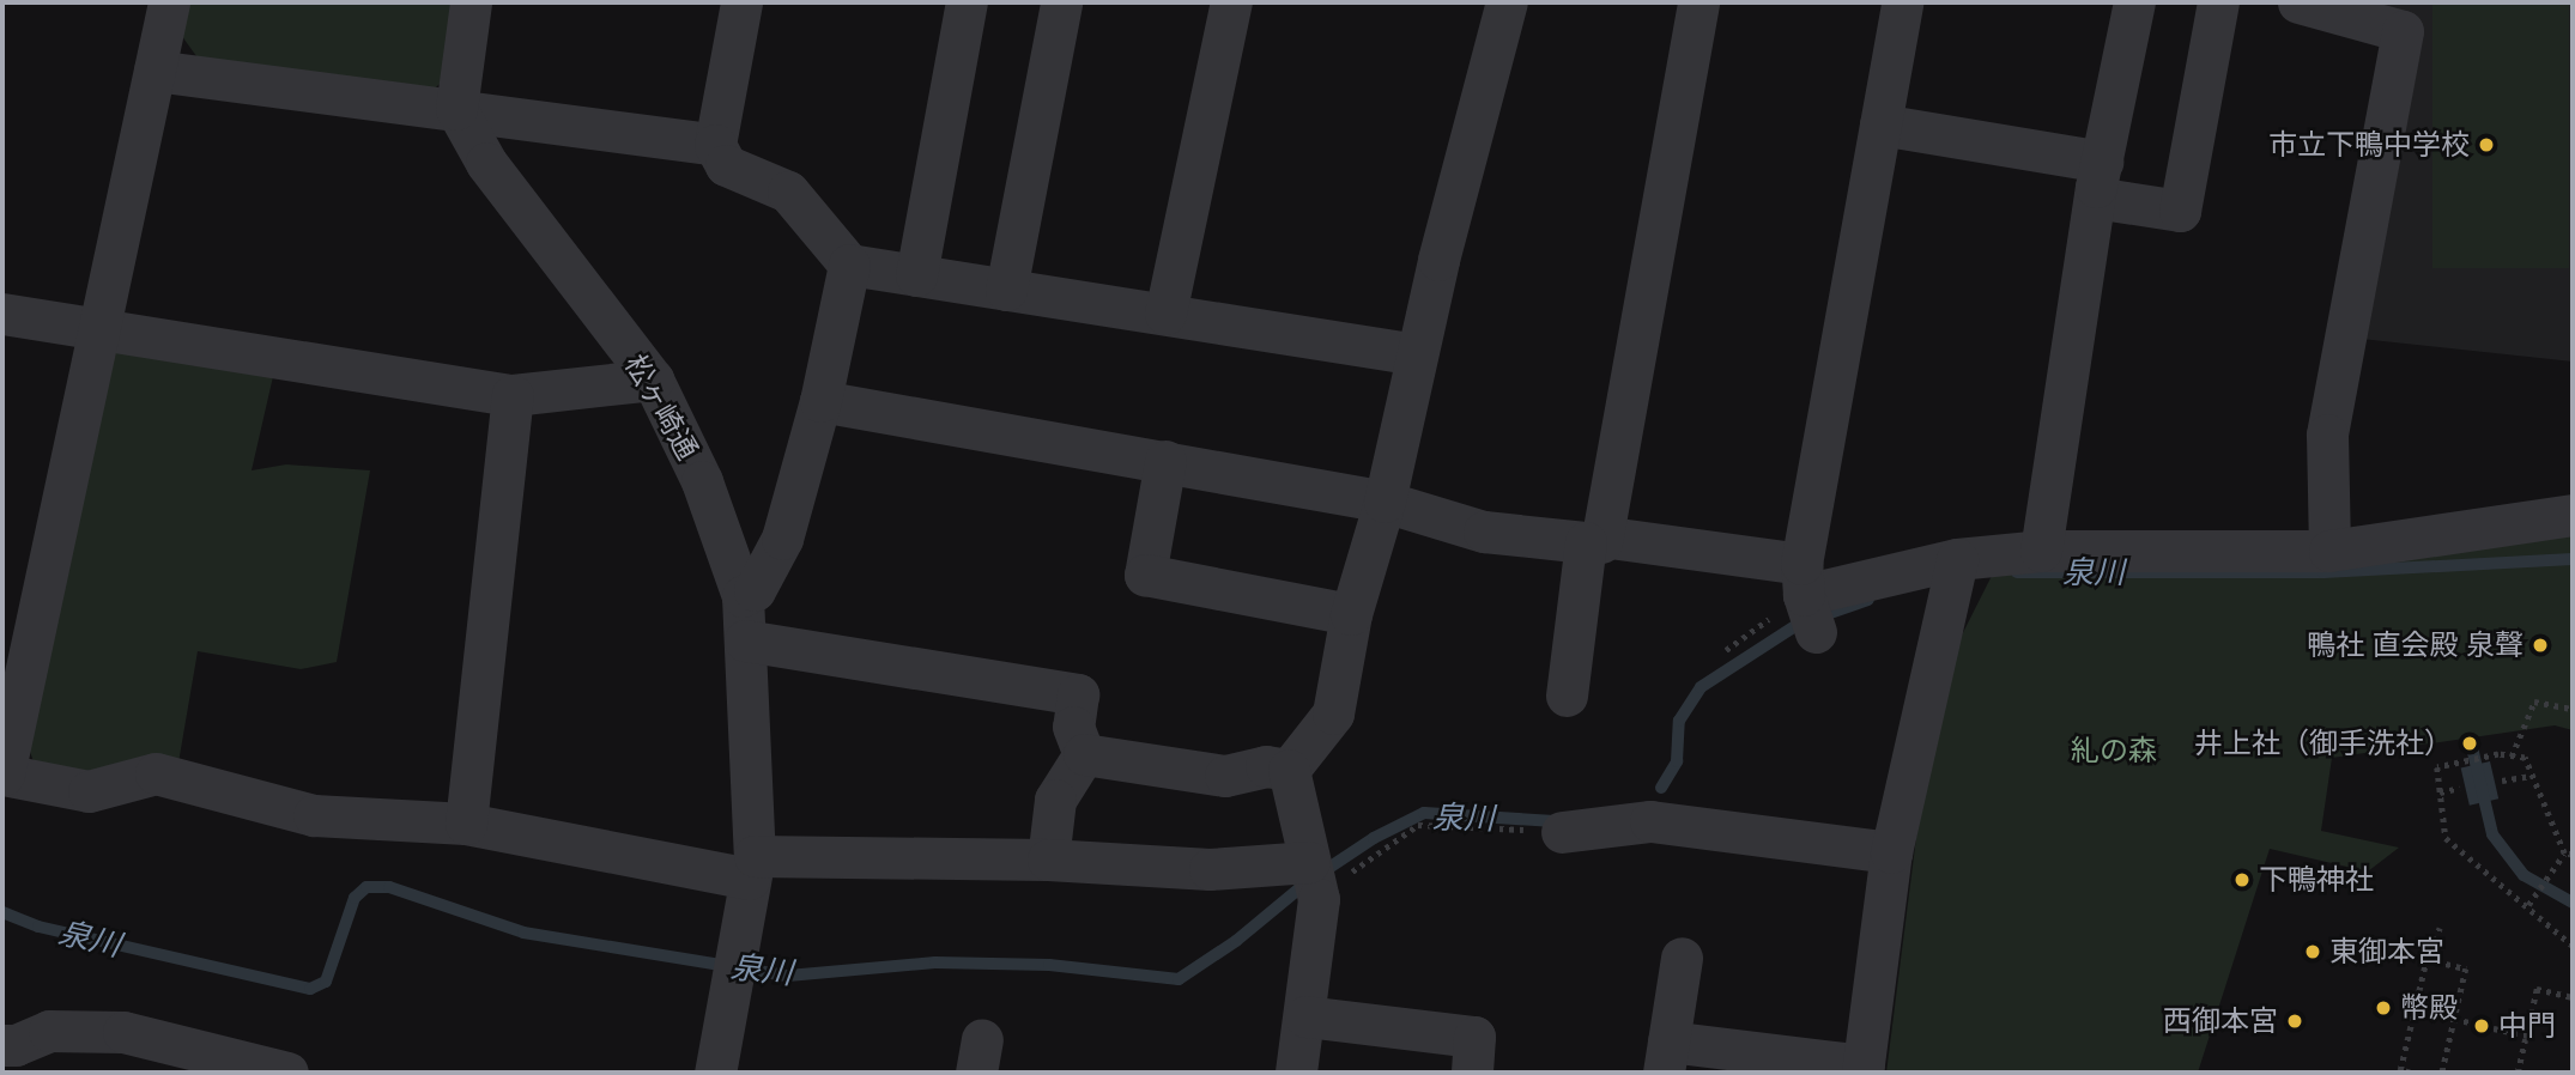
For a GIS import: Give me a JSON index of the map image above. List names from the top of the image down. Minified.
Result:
{"streets":{"street":["松ヶ崎通"]},"water":["泉川"],"parks":["糺の森"],"places":["市立下鴨中学校","鴨社 直会殿 泉聲","井上社（御手洗社）","下鴨神社","東御本宮","幣殿","西御本宮","中門"]}
